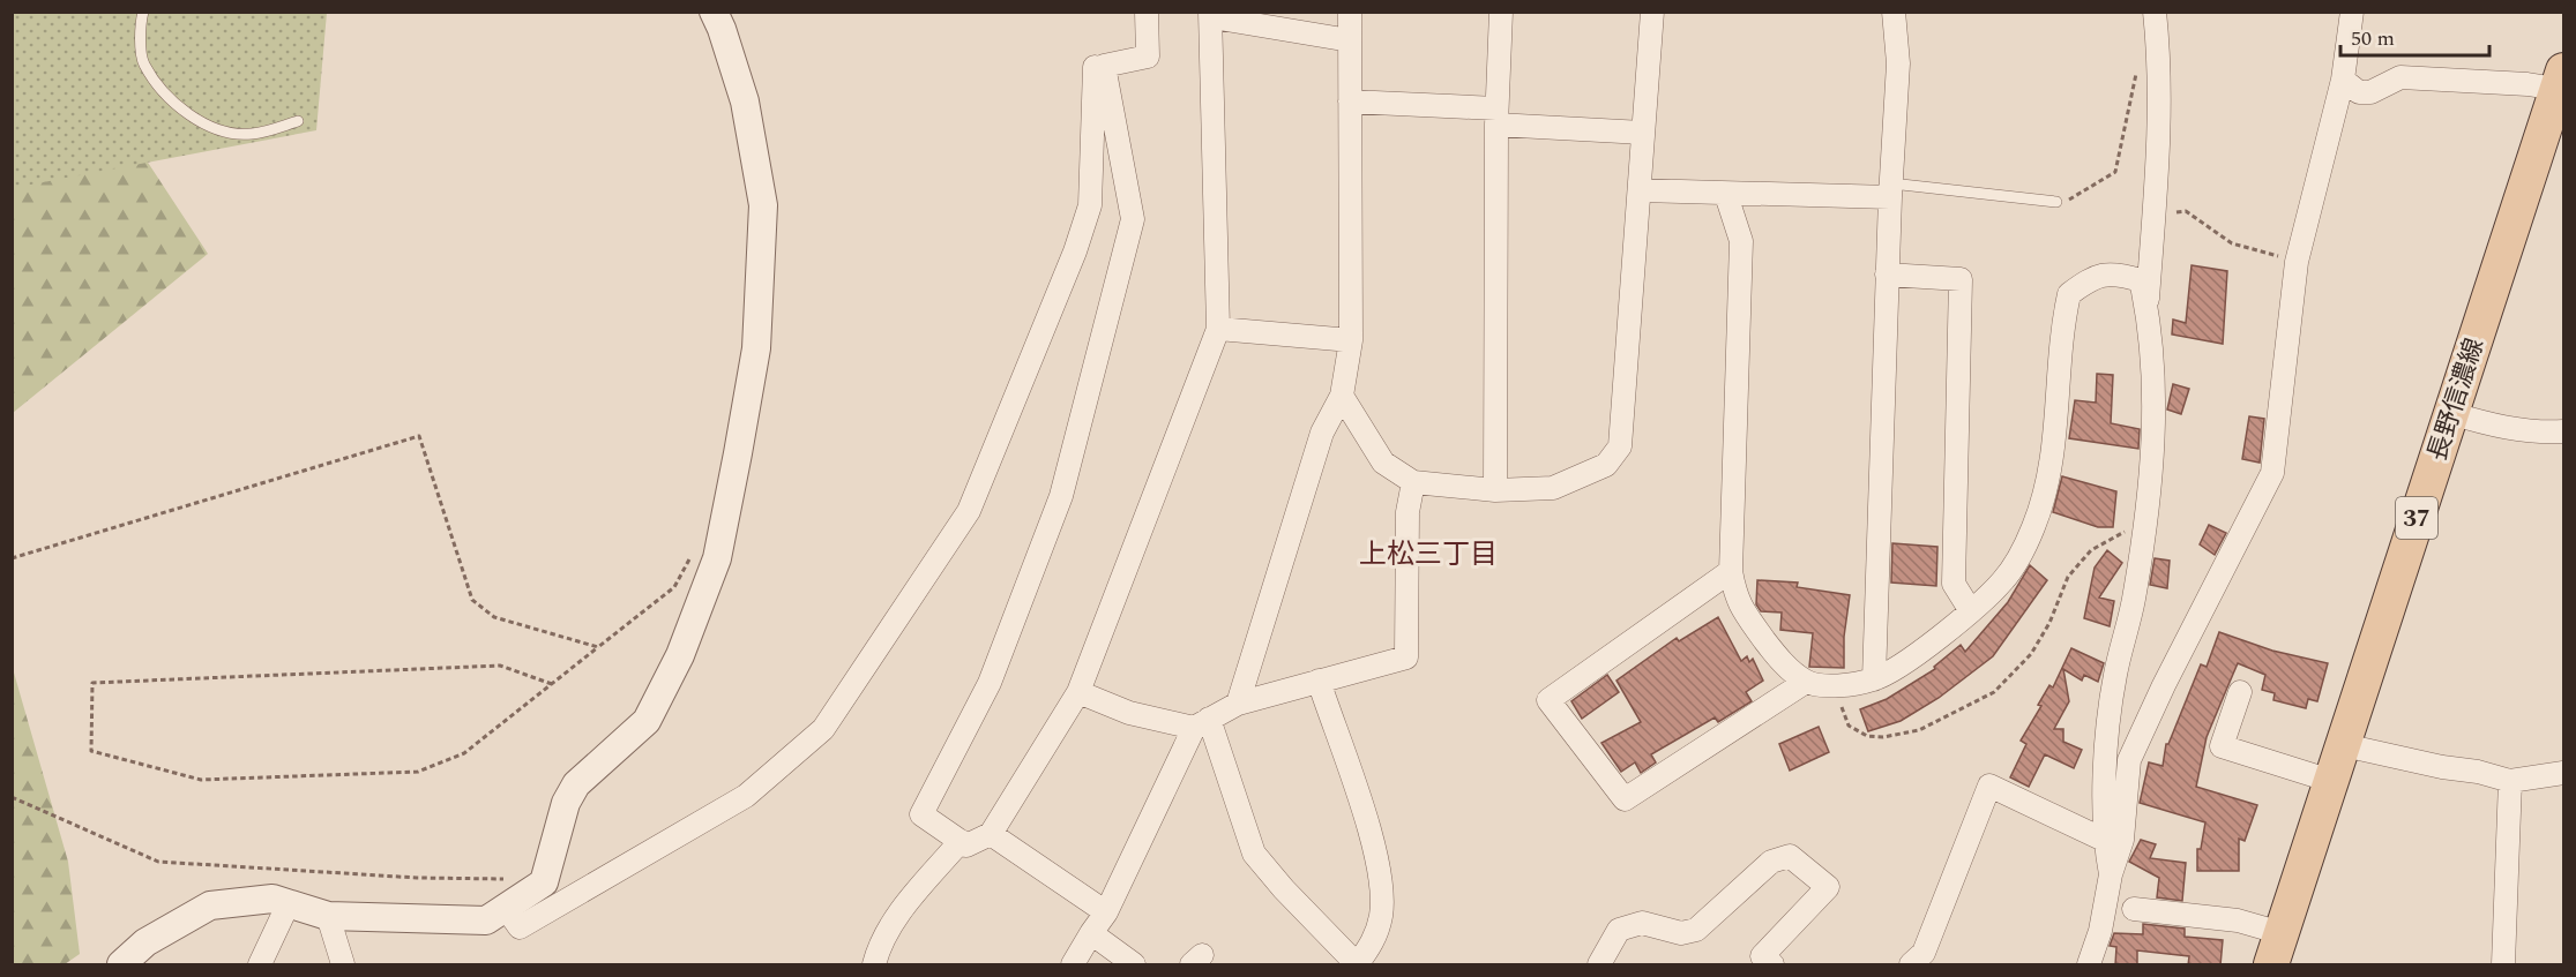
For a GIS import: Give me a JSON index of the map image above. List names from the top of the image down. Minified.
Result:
{"streets":{"main road":["長野信濃線","37"]},"districts":["上松三丁目"],"scale_bar":"50 m"}
